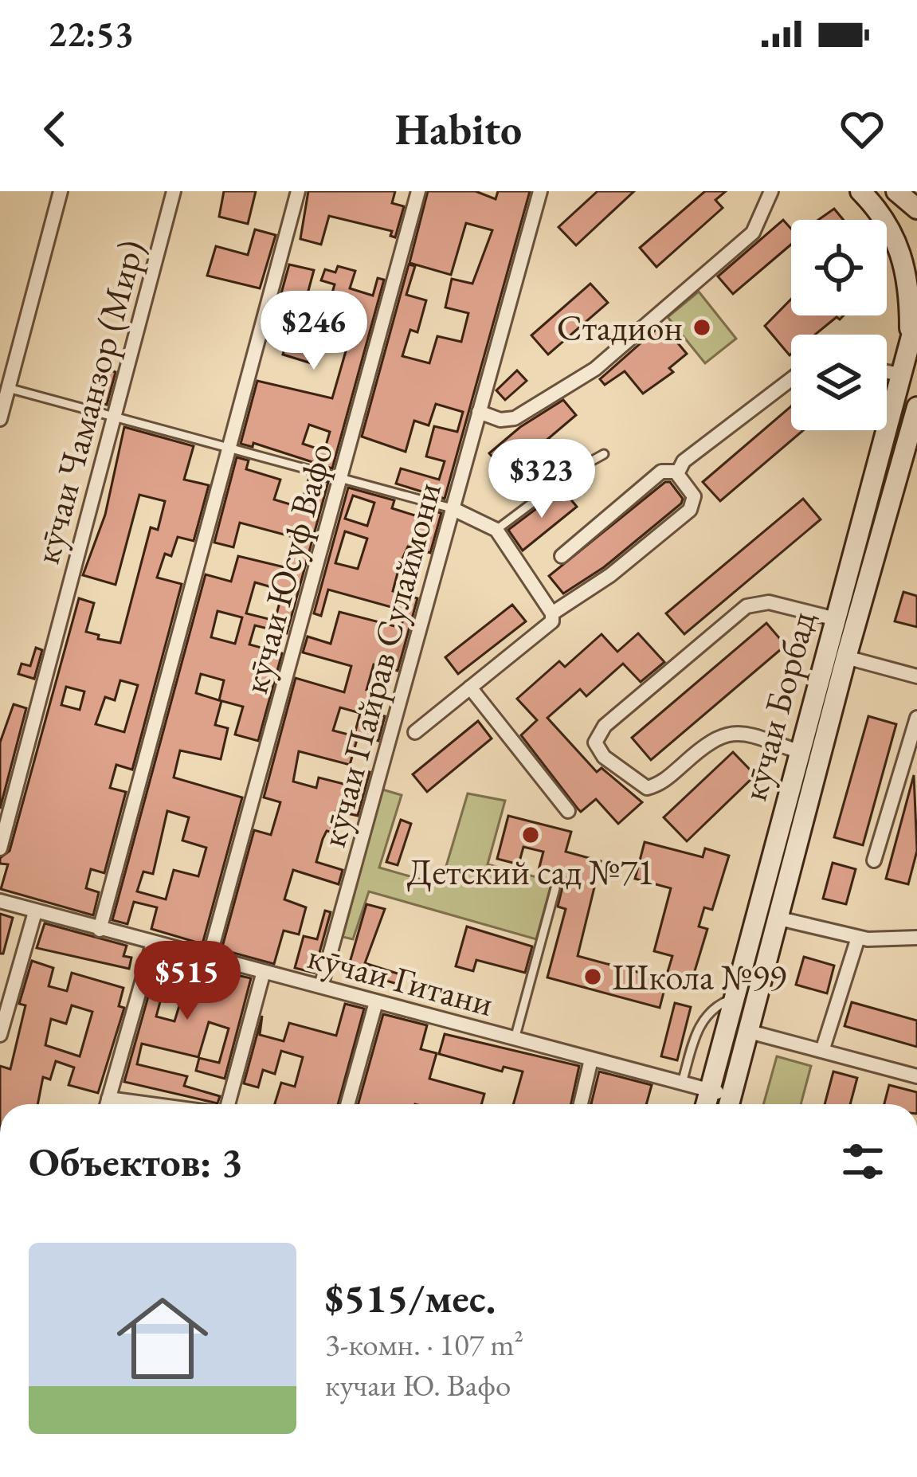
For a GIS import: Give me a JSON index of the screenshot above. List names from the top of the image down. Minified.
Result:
{"streets":{"main road":["кӯчаи Борбад"],"street":["кӯчаи Чаманзор (Мир)","кӯчаи Юсуф Вафо","кӯчаи Пайрав Сулаймони","кӯчаи Гитани"]},"crossings":[["кӯчаи Юсуф Вафо","кӯчаи Гитани"],["кӯчаи Пайрав Сулаймони","кӯчаи Гитани"],["кӯчаи Борбад","кӯчаи Гитани"]],"places":["Стадион","Детский сад №71","Школа №99"],"page":{"status":"22:53","header":"Habito","price":["$246","$323","$515"],"heading":"Объектов: 3","list":[{"name":"$515/мес.","note":"3-комн. · 107 m² · кучаи Ю. Вафо"}]}}
